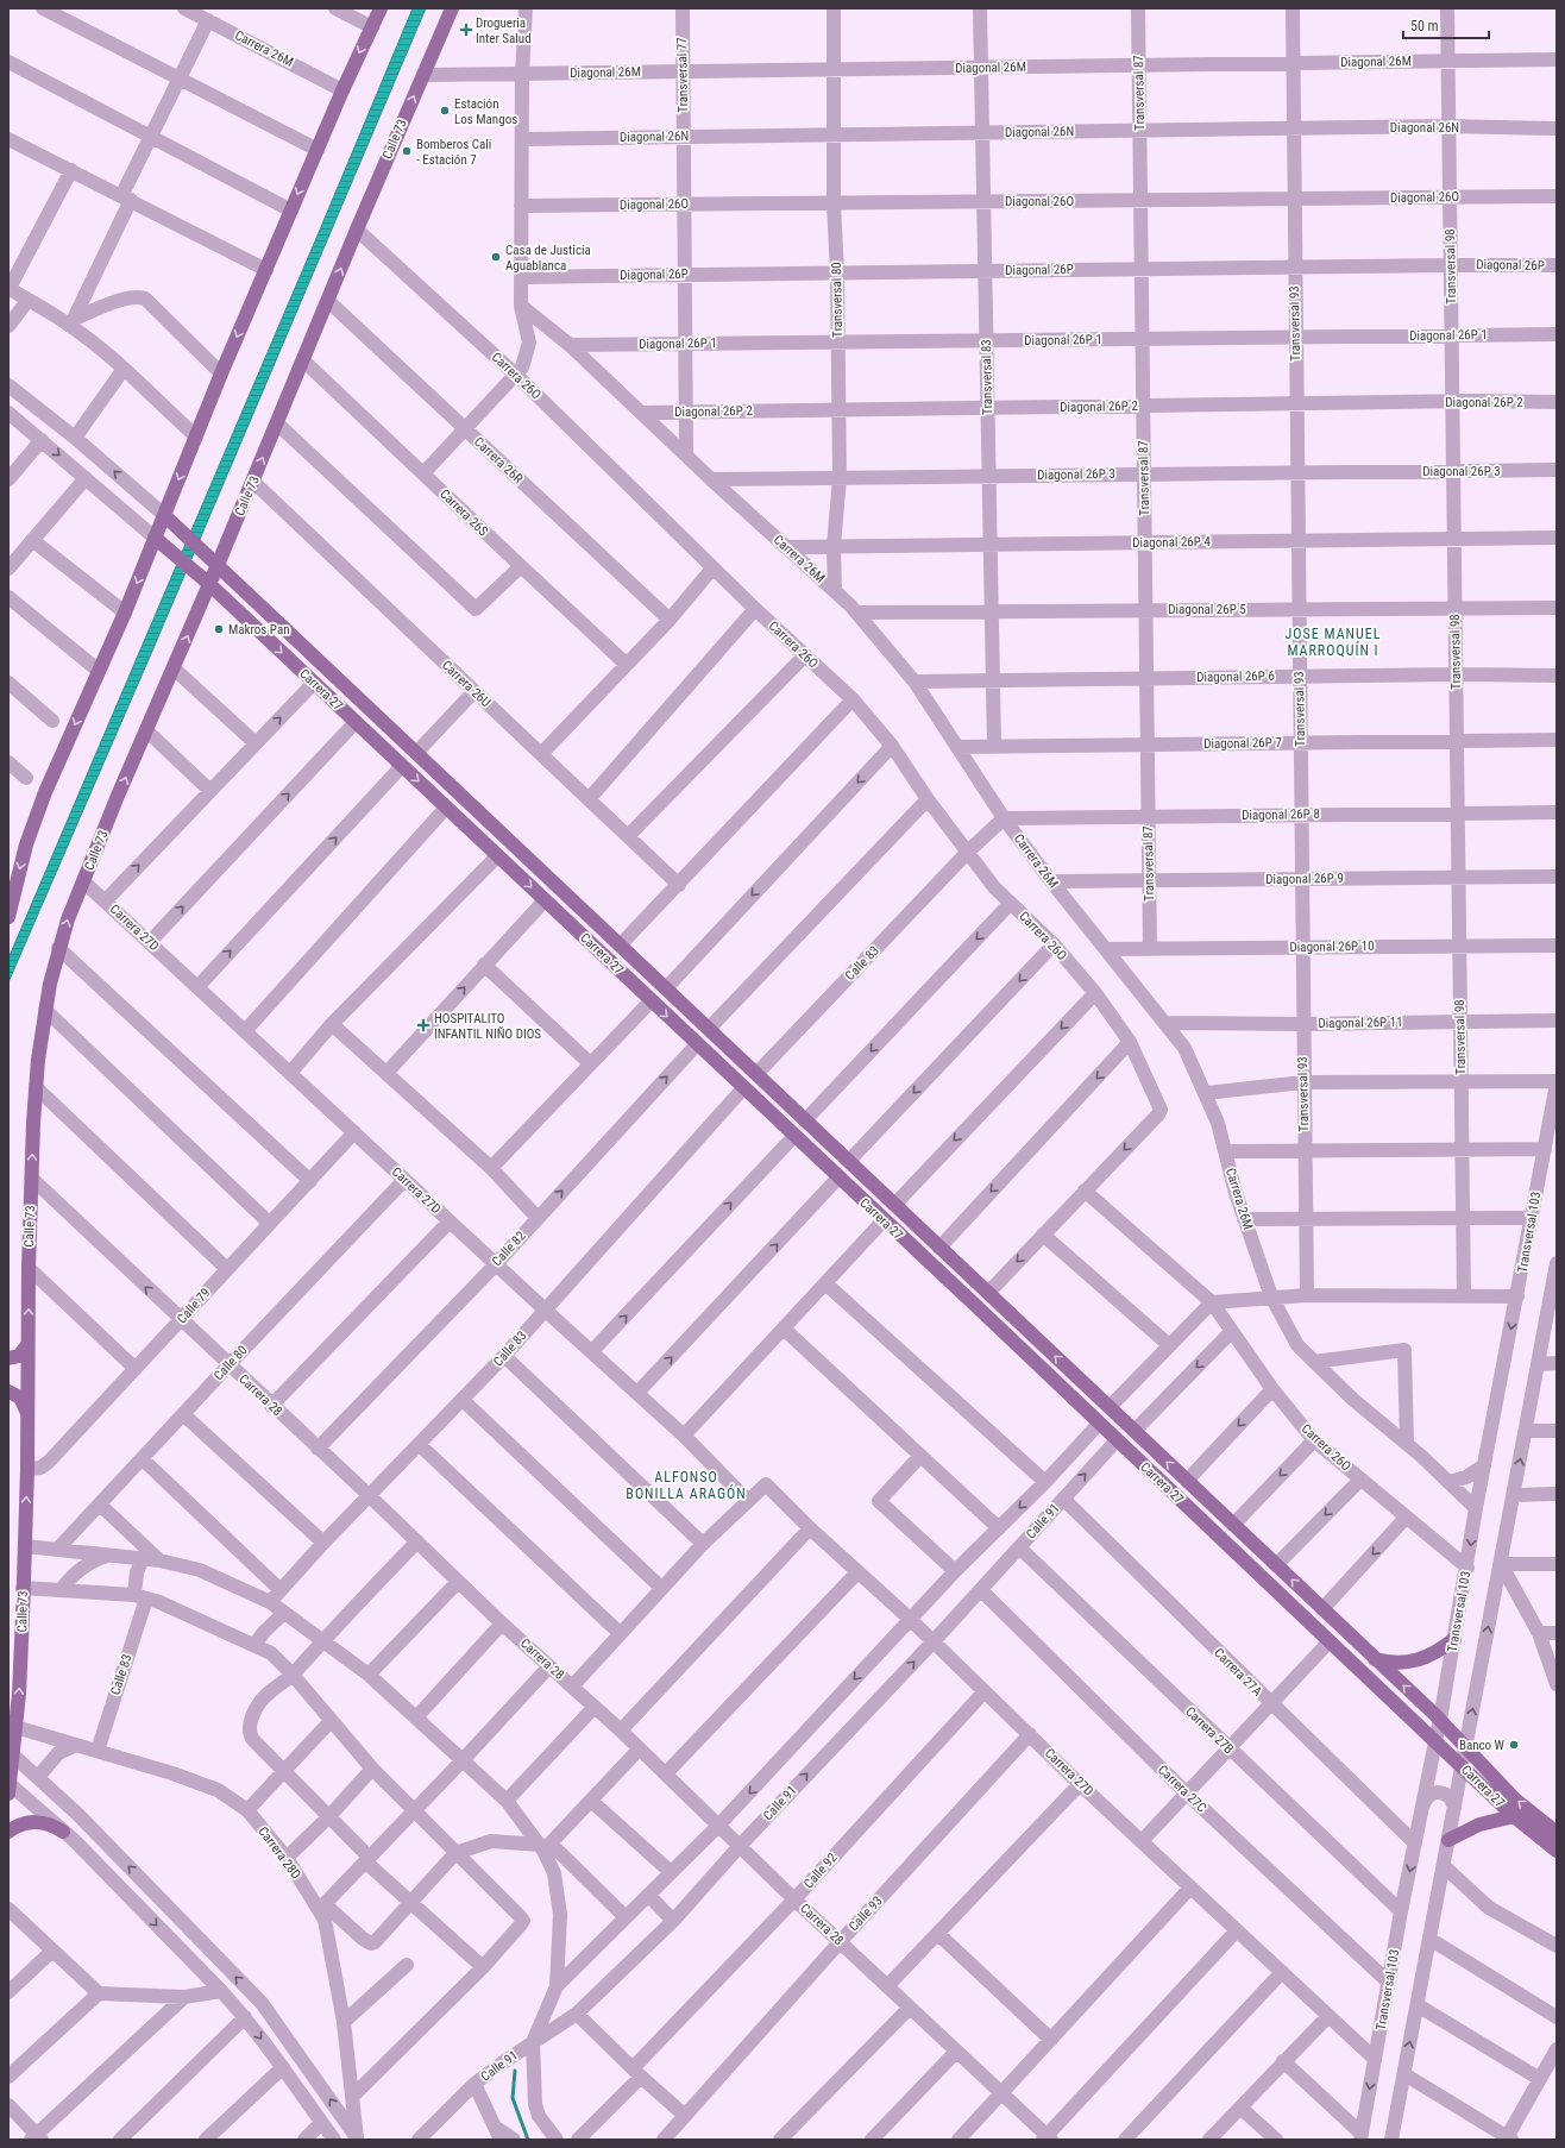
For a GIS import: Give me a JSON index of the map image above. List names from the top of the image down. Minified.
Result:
{"streets":{"main road":["Calle 73","Carrera 27"],"street":["Carrera 26M","Diagonal 26M","Transversal 77","Transversal 87","Diagonal 26N","Diagonal 26O","Diagonal 26P","Transversal 98","Transversal 80","Transversal 93","Diagonal 26P 1","Carrera 26O","Transversal 83","Diagonal 26P 2","Carrera 26R","Diagonal 26P 3","Carrera 26S","Diagonal 26P 4","Diagonal 26P 5","Diagonal 26P 6","Carrera 26U","Diagonal 26P 7","Diagonal 26P 8","Diagonal 26P 9","Carrera 27D","Diagonal 26P 10","Calle 83","Diagonal 26P 11","Transversal 103","Calle 82","Calle 79","Calle 80","Carrera 28","Calle 91","Carrera 27A","Carrera 27B","Carrera 27C","Carrera 28D","Calle 92","Calle 93"]},"crossings":[["Carrera 26M","Transversal 77"],["Carrera 26M","Transversal 80"],["Carrera 26M","Diagonal 26P 1"],["Carrera 26M","Diagonal 26P 2"],["Carrera 26M","Diagonal 26P 3"],["Carrera 26M","Diagonal 26P 4"],["Carrera 26M","Diagonal 26P 5"],["Carrera 26M","Diagonal 26P 6"],["Carrera 26M","Diagonal 26P 7"],["Carrera 26M","Diagonal 26P 8"],["Carrera 26M","Diagonal 26P 9"],["Carrera 26M","Diagonal 26P 10"],["Carrera 26M","Calle 83"],["Carrera 26M","Diagonal 26P 11"],["Carrera 26M","Transversal 103"],["Diagonal 26M","Transversal 77"],["Diagonal 26M","Transversal 87"],["Diagonal 26M","Calle 73"],["Diagonal 26M","Transversal 98"],["Diagonal 26M","Transversal 80"],["Diagonal 26M","Transversal 93"],["Diagonal 26M","Transversal 83"],["Transversal 77","Diagonal 26N"],["Transversal 77","Diagonal 26O"],["Transversal 77","Diagonal 26P"],["Transversal 77","Diagonal 26P 1"],["Transversal 77","Diagonal 26P 2"],["Transversal 87","Diagonal 26N"],["Transversal 87","Diagonal 26O"],["Transversal 87","Diagonal 26P"],["Transversal 87","Diagonal 26P 1"],["Transversal 87","Diagonal 26P 2"],["Transversal 87","Diagonal 26P 3"],["Transversal 87","Diagonal 26P 4"],["Transversal 87","Diagonal 26P 5"],["Transversal 87","Diagonal 26P 6"],["Transversal 87","Diagonal 26P 7"],["Transversal 87","Diagonal 26P 8"],["Transversal 87","Diagonal 26P 9"],["Transversal 87","Diagonal 26P 10"],["Diagonal 26N","Transversal 98"],["Diagonal 26N","Transversal 80"],["Diagonal 26N","Transversal 93"],["Diagonal 26N","Transversal 83"],["Calle 73","Carrera 26O"],["Calle 73","Carrera 26R"],["Calle 73","Carrera 26S"],["Calle 73","Carrera 26U"],["Calle 73","Carrera 27"],["Calle 73","Carrera 27D"],["Calle 73","Calle 79"],["Calle 73","Carrera 28"],["Calle 73","Carrera 28D"],["Diagonal 26O","Transversal 98"],["Diagonal 26O","Transversal 80"],["Diagonal 26O","Transversal 93"],["Diagonal 26O","Transversal 83"],["Diagonal 26P","Transversal 98"],["Diagonal 26P","Transversal 80"],["Diagonal 26P","Transversal 93"],["Diagonal 26P","Transversal 83"],["Transversal 98","Diagonal 26P 1"],["Transversal 98","Diagonal 26P 2"],["Transversal 98","Diagonal 26P 3"],["Transversal 98","Diagonal 26P 4"],["Transversal 98","Diagonal 26P 5"],["Transversal 98","Diagonal 26P 6"],["Transversal 98","Diagonal 26P 7"],["Transversal 98","Diagonal 26P 8"],["Transversal 98","Diagonal 26P 9"],["Transversal 98","Diagonal 26P 10"],["Transversal 98","Diagonal 26P 11"],["Transversal 80","Diagonal 26P 1"],["Transversal 80","Diagonal 26P 2"],["Transversal 80","Diagonal 26P 3"],["Transversal 80","Diagonal 26P 4"],["Transversal 93","Diagonal 26P 1"],["Transversal 93","Diagonal 26P 2"],["Transversal 93","Diagonal 26P 3"],["Transversal 93","Diagonal 26P 4"],["Transversal 93","Diagonal 26P 5"],["Transversal 93","Diagonal 26P 6"],["Transversal 93","Diagonal 26P 7"],["Transversal 93","Diagonal 26P 8"],["Transversal 93","Diagonal 26P 9"],["Transversal 93","Diagonal 26P 10"],["Transversal 93","Diagonal 26P 11"],["Diagonal 26P 1","Transversal 83"],["Carrera 26O","Carrera 27"],["Carrera 26O","Calle 83"],["Carrera 26O","Transversal 103"],["Transversal 83","Diagonal 26P 2"],["Transversal 83","Diagonal 26P 3"],["Transversal 83","Diagonal 26P 4"],["Transversal 83","Diagonal 26P 5"],["Transversal 83","Diagonal 26P 6"],["Transversal 83","Diagonal 26P 7"],["Carrera 27","Calle 83"],["Carrera 27","Transversal 103"],["Carrera 27","Calle 82"],["Carrera 27","Calle 91"],["Diagonal 26P 8","Calle 83"],["Carrera 27D","Calle 83"],["Carrera 27D","Transversal 103"],["Carrera 27D","Calle 82"],["Carrera 27D","Calle 79"],["Carrera 27D","Calle 80"],["Carrera 27D","Calle 91"],["Carrera 27D","Calle 92"],["Carrera 27D","Calle 93"],["Calle 83","Carrera 28"],["Calle 83","Carrera 28D"],["Transversal 103","Carrera 27A"],["Transversal 103","Carrera 27B"],["Transversal 103","Carrera 27C"],["Calle 82","Carrera 28"],["Calle 79","Carrera 28"],["Calle 80","Carrera 28"],["Carrera 28","Calle 91"],["Carrera 28","Calle 92"],["Carrera 28","Calle 93"],["Calle 91","Carrera 27A"],["Calle 91","Carrera 27B"],["Calle 91","Carrera 27C"]],"districts":["JOSE MANUEL MARROQUÍN I","ALFONSO BONILLA ARAGÓN"],"places":{"health":["Drogueria Inter Salud","HOSPITALITO INFANTIL NIÑO DIOS"],"other":["Estación Los Mangos","Bomberos Cali - Estación 7","Casa de Justicia Aguablanca","Makros Pan","Banco W"]},"scale_bar":"50 m"}
